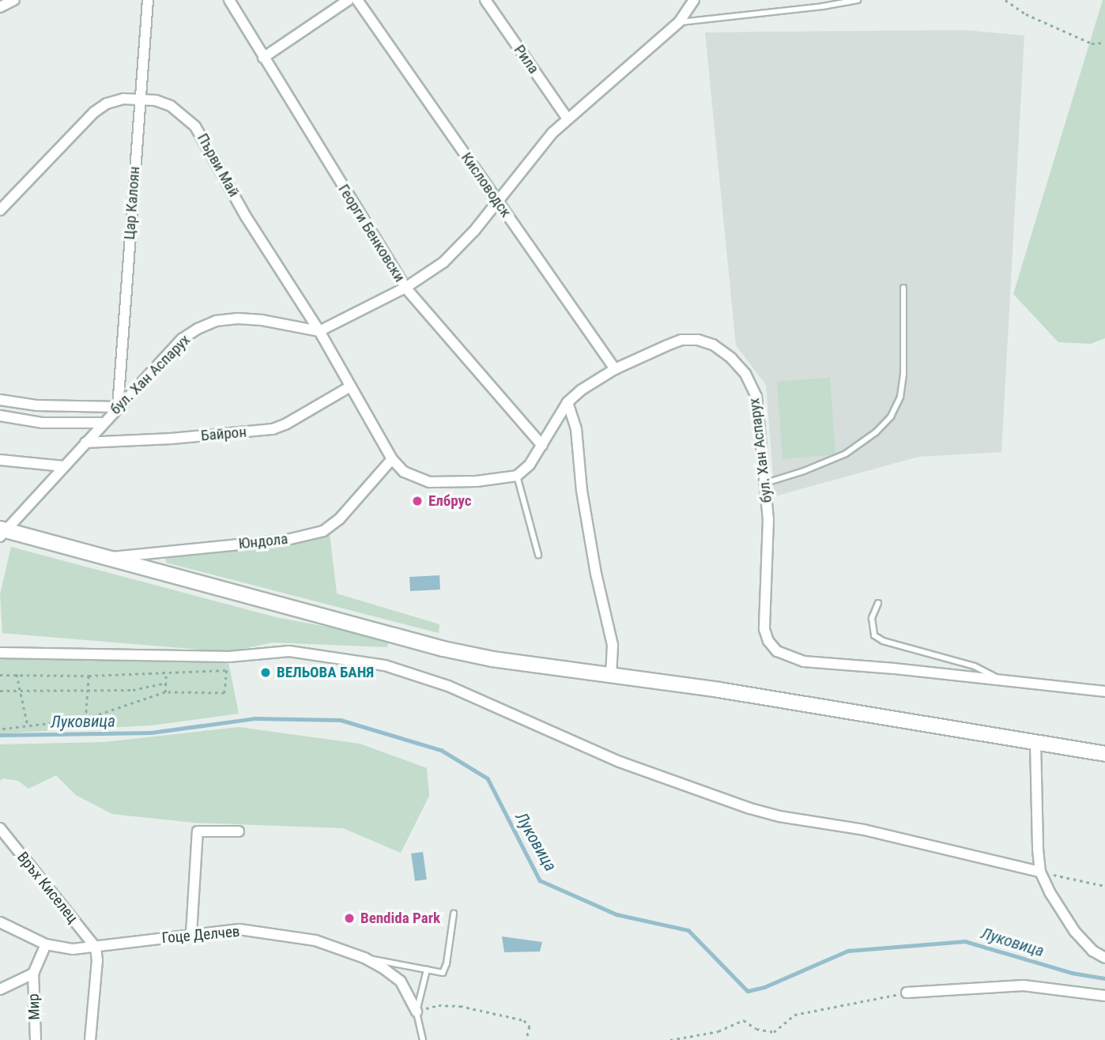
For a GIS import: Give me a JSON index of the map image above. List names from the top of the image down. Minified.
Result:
{"streets":{"main road":["Юндола"],"street":["Рила","Първи Май","Кисловодск","Цар Калоян","Георги Бенковски","бул. Хан Аспарух","Байрон","Връх Киселец","Гоце Делчев","Мир"]},"crossings":[["Първи Май","Цар Калоян"],["Първи Май","бул. Хан Аспарух"],["Кисловодск","бул. Хан Аспарух"],["Цар Калоян","бул. Хан Аспарух"],["Георги Бенковски","бул. Хан Аспарух"],["бул. Хан Аспарух","Байрон"],["бул. Хан Аспарух","Юндола"],["Връх Киселец","Гоце Делчев"],["Гоце Делчев","Мир"]],"water":["Луковица"],"places":["Елбрус","ВЕЛЬОВА БАНЯ","Bendida Park"]}
